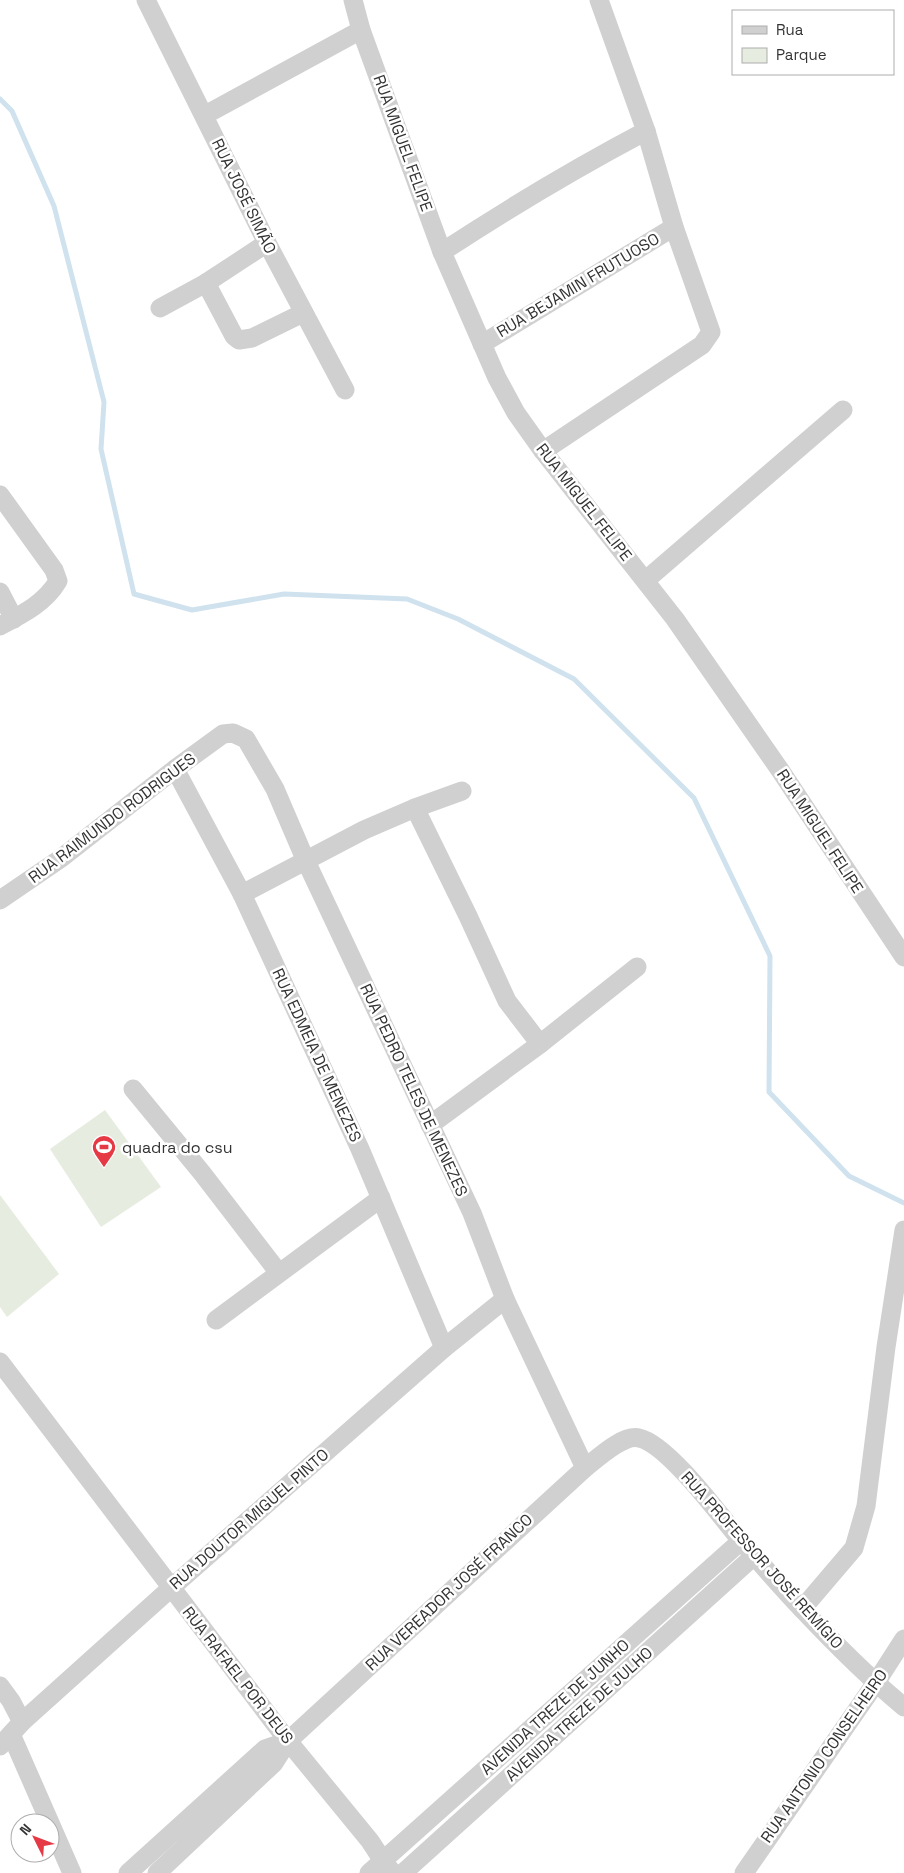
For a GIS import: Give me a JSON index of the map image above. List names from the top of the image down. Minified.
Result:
{"streets":{"street":["RUA MIGUEL FELIPE","RUA JOSÉ SIMÃO","RUA BEJAMIN FRUTUOSO","RUA RAIMUNDO RODRIGUES","RUA EDMEIA DE MENEZES","RUA PEDRO TELES DE MENEZES","RUA DOUTOR MIGUEL PINTO","RUA PROFESSOR JOSÉ REMÍGIO","RUA VEREADOR JOSÉ FRANCO","RUA RAFAEL POR DEUS","AVENIDA TREZE DE JUNHO","AVENIDA TREZE DE JULHO","RUA ANTONIO CONSELHEIRO"]},"crossings":[["RUA MIGUEL FELIPE","RUA BEJAMIN FRUTUOSO"],["RUA RAIMUNDO RODRIGUES","RUA EDMEIA DE MENEZES"],["RUA RAIMUNDO RODRIGUES","RUA PEDRO TELES DE MENEZES"],["RUA EDMEIA DE MENEZES","RUA DOUTOR MIGUEL PINTO"],["RUA PEDRO TELES DE MENEZES","RUA DOUTOR MIGUEL PINTO"],["RUA PEDRO TELES DE MENEZES","RUA VEREADOR JOSÉ FRANCO"],["RUA DOUTOR MIGUEL PINTO","RUA RAFAEL POR DEUS"],["RUA PROFESSOR JOSÉ REMÍGIO","RUA VEREADOR JOSÉ FRANCO"],["RUA PROFESSOR JOSÉ REMÍGIO","AVENIDA TREZE DE JUNHO"],["RUA PROFESSOR JOSÉ REMÍGIO","AVENIDA TREZE DE JULHO"],["RUA PROFESSOR JOSÉ REMÍGIO","RUA ANTONIO CONSELHEIRO"],["RUA VEREADOR JOSÉ FRANCO","RUA RAFAEL POR DEUS"],["RUA RAFAEL POR DEUS","AVENIDA TREZE DE JUNHO"],["RUA RAFAEL POR DEUS","AVENIDA TREZE DE JULHO"],["AVENIDA TREZE DE JUNHO","AVENIDA TREZE DE JULHO"]],"places":{"sports":["quadra do csu"]},"legend":["Rua","Parque"],"north":"top left"}
